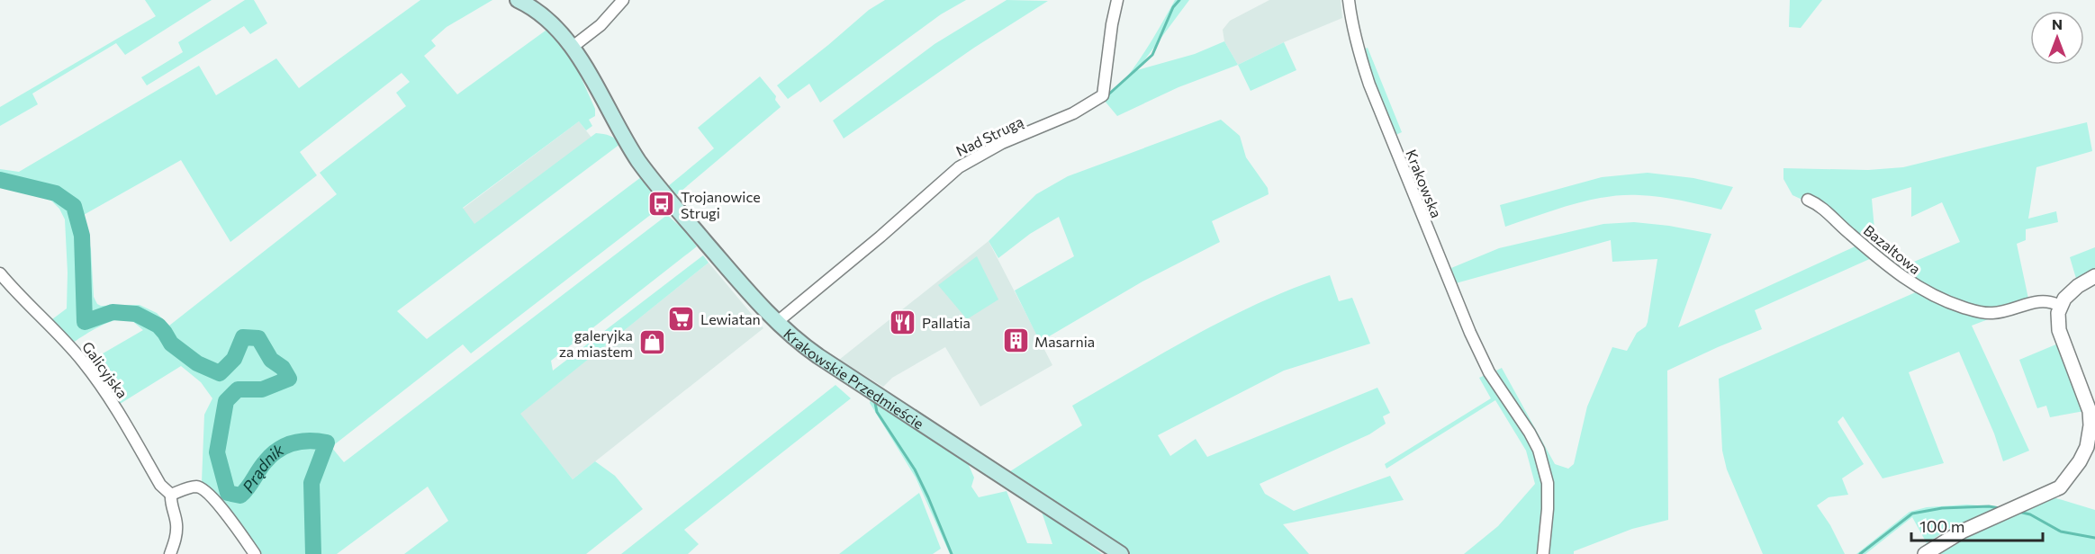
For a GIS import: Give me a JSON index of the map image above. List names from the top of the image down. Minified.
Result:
{"streets":{"main road":["Krakowskie Przedmieście"],"street":["Nad Strugą","Krakowska","Bazaltowa","Galicyjska"]},"crossings":[["Nad Strugą","Krakowskie Przedmieście"]],"water":["Prądnik"],"places":{"bus stop":["Trojanowice Strugi"],"supermarket":["Lewiatan"],"restaurant":["Pallatia"],"building":["Masarnia"],"shop":["galeryjka za miastem"]},"scale_bar":"100 m","north":"top"}
